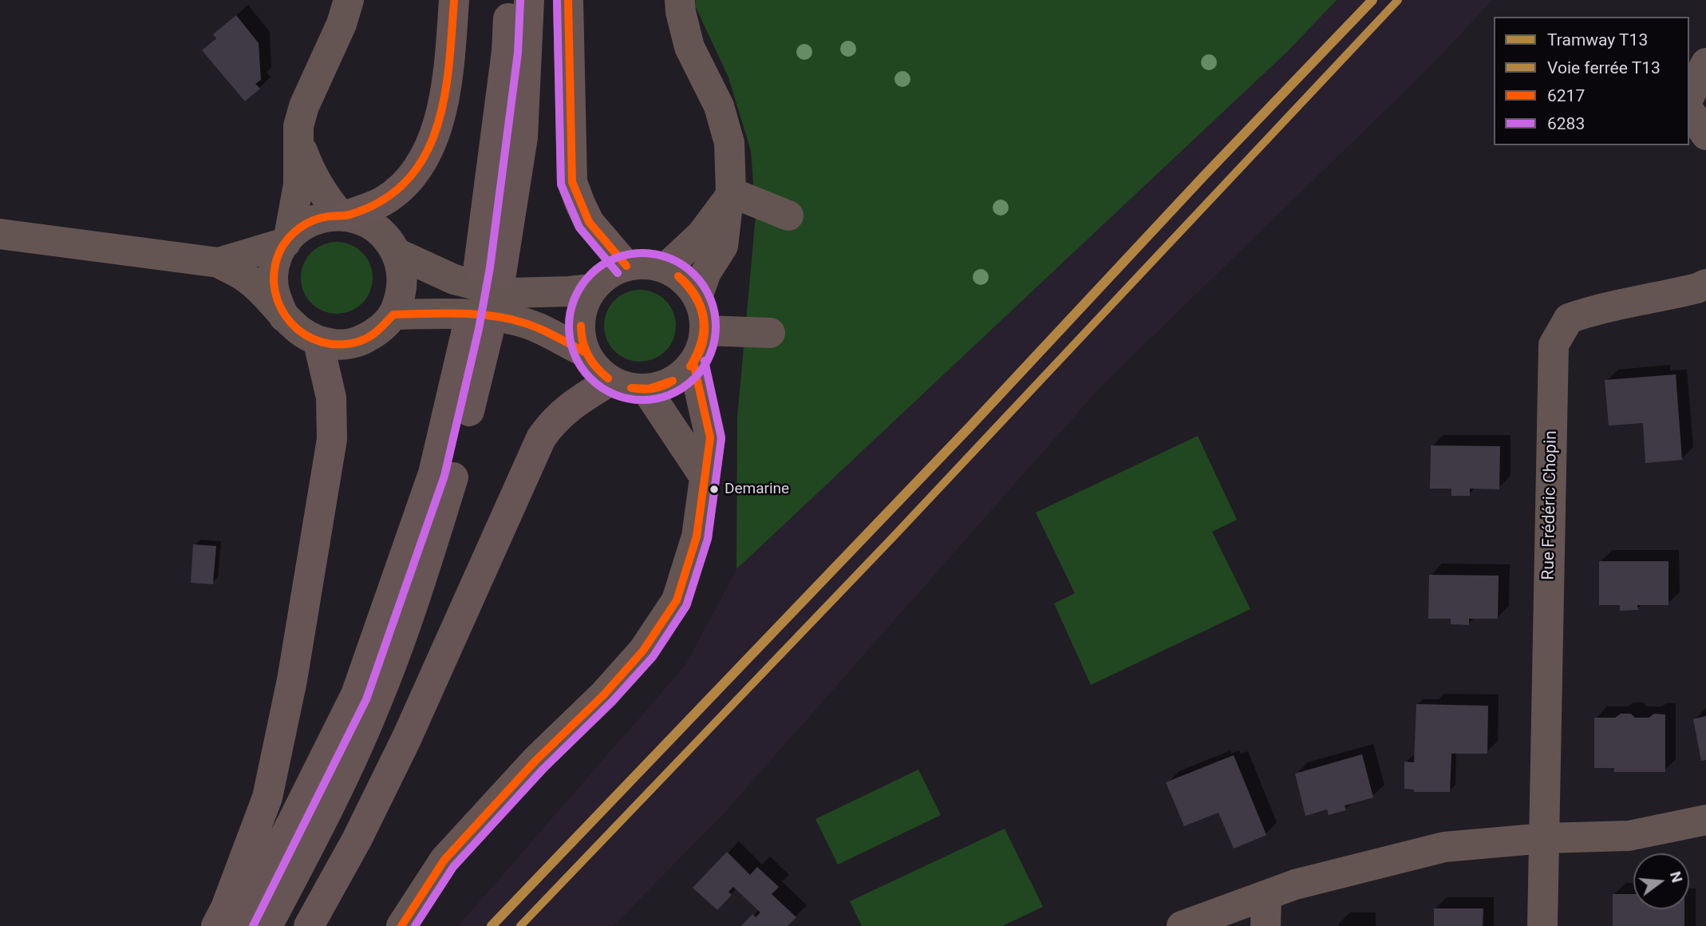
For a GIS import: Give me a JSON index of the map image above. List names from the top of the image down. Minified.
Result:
{"streets":{"street":["Rue Frédéric Chopin"]},"places":["Demarine"],"lines":["tram line T13","rail line T13","transit line 6217","transit line 6283"],"legend":["Tramway T13","Voie ferrée T13","6217","6283"],"north":"right"}
